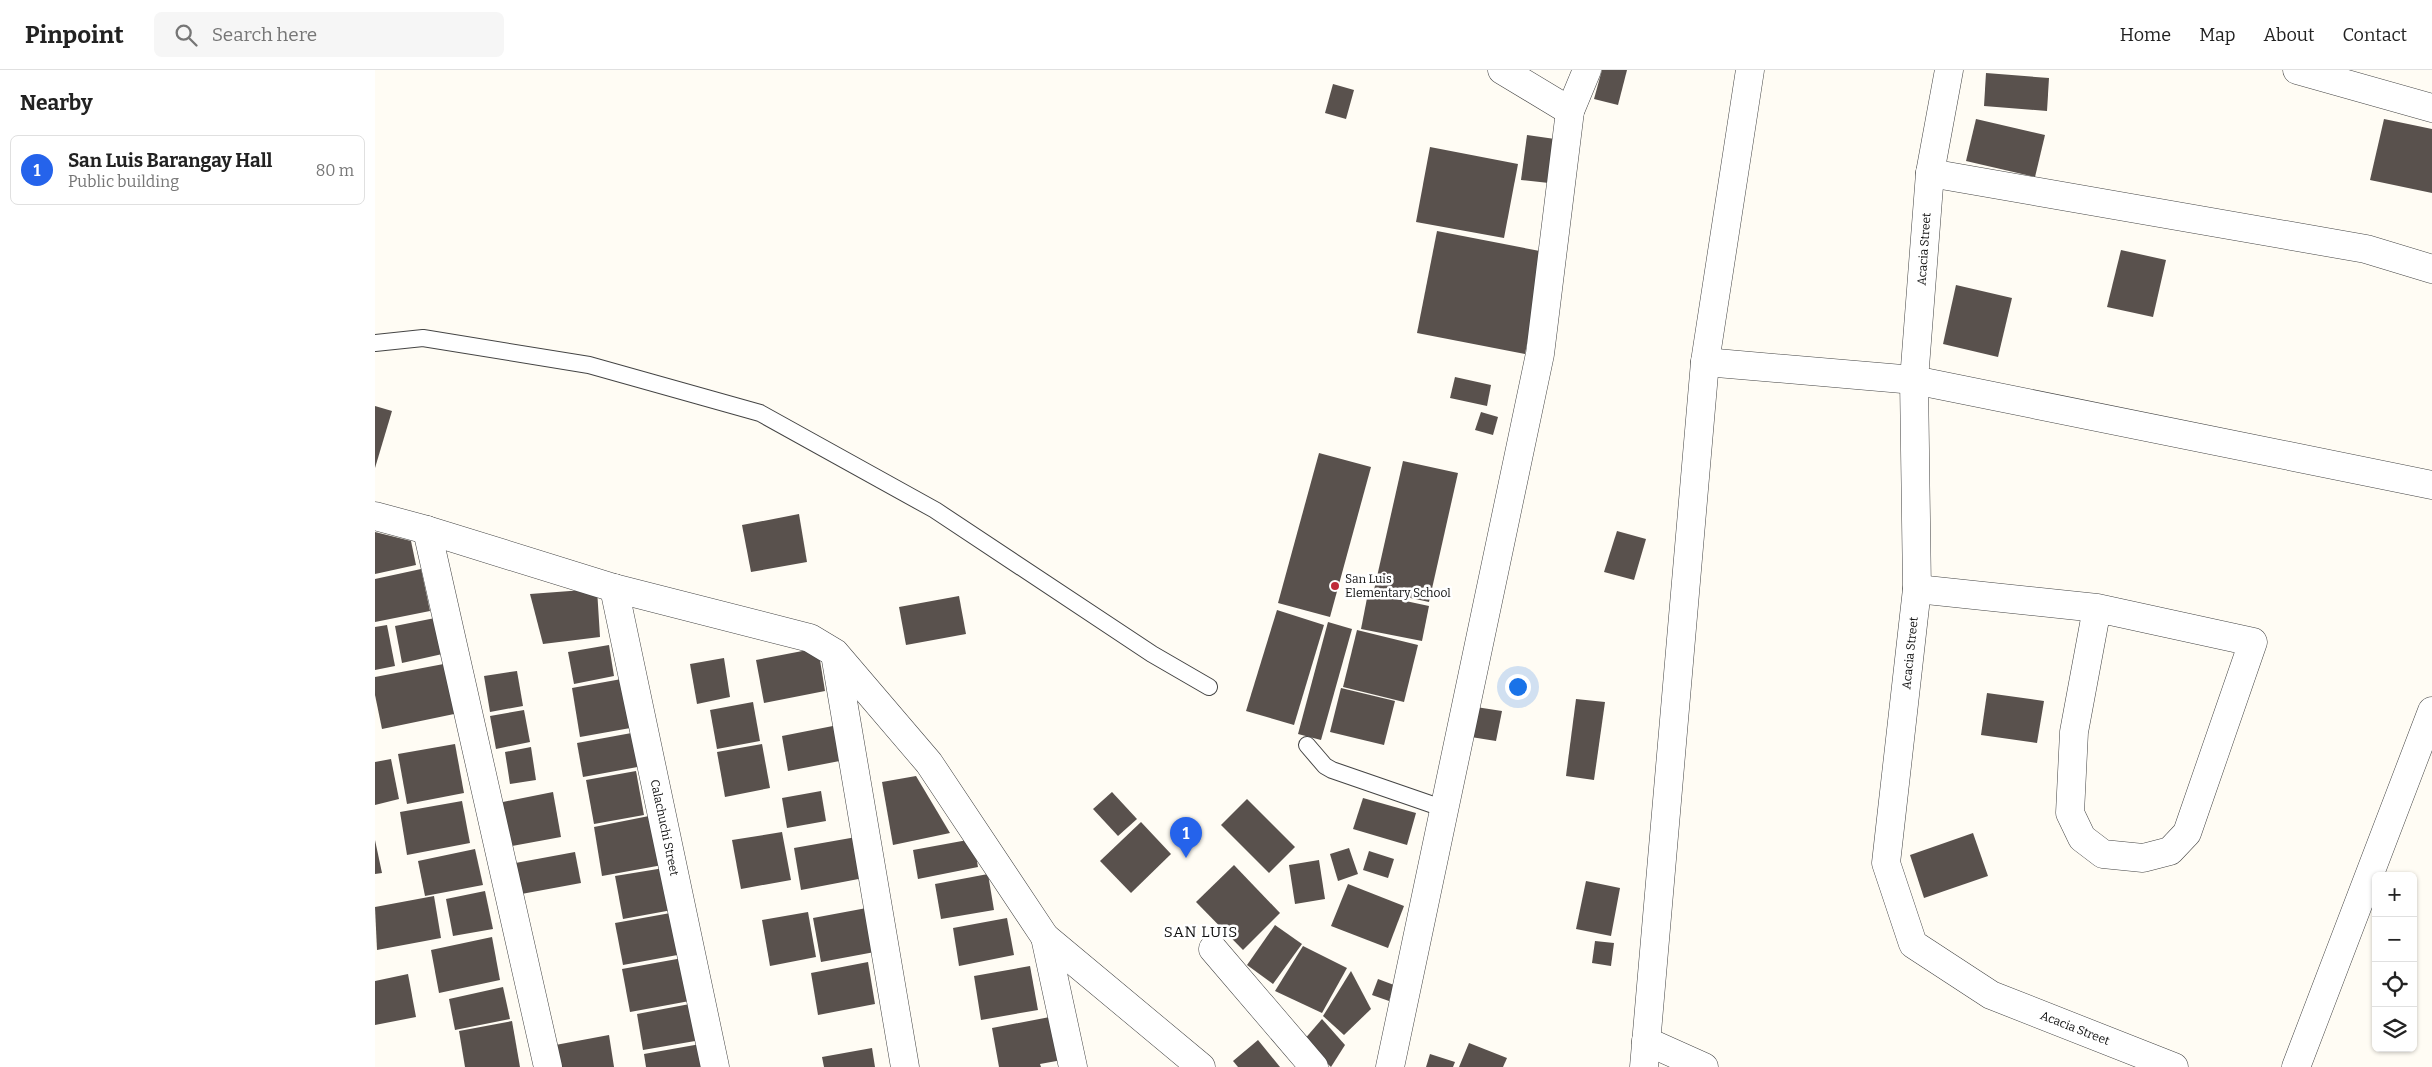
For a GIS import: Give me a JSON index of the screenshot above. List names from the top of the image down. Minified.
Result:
{"streets":{"street":["Acacia Street","Calachuchi Street"]},"districts":["SAN LUIS"],"places":["San Luis Elementary School"],"page":{"header":"Pinpoint","search":"Search here","nav":["Home","Map","About","Contact"],"heading":"Nearby","list":[{"mark":"1","name":"San Luis Barangay Hall","note":"Public building","value":"80 m"}],"pins":"1","map_buttons":["+","−"]}}
